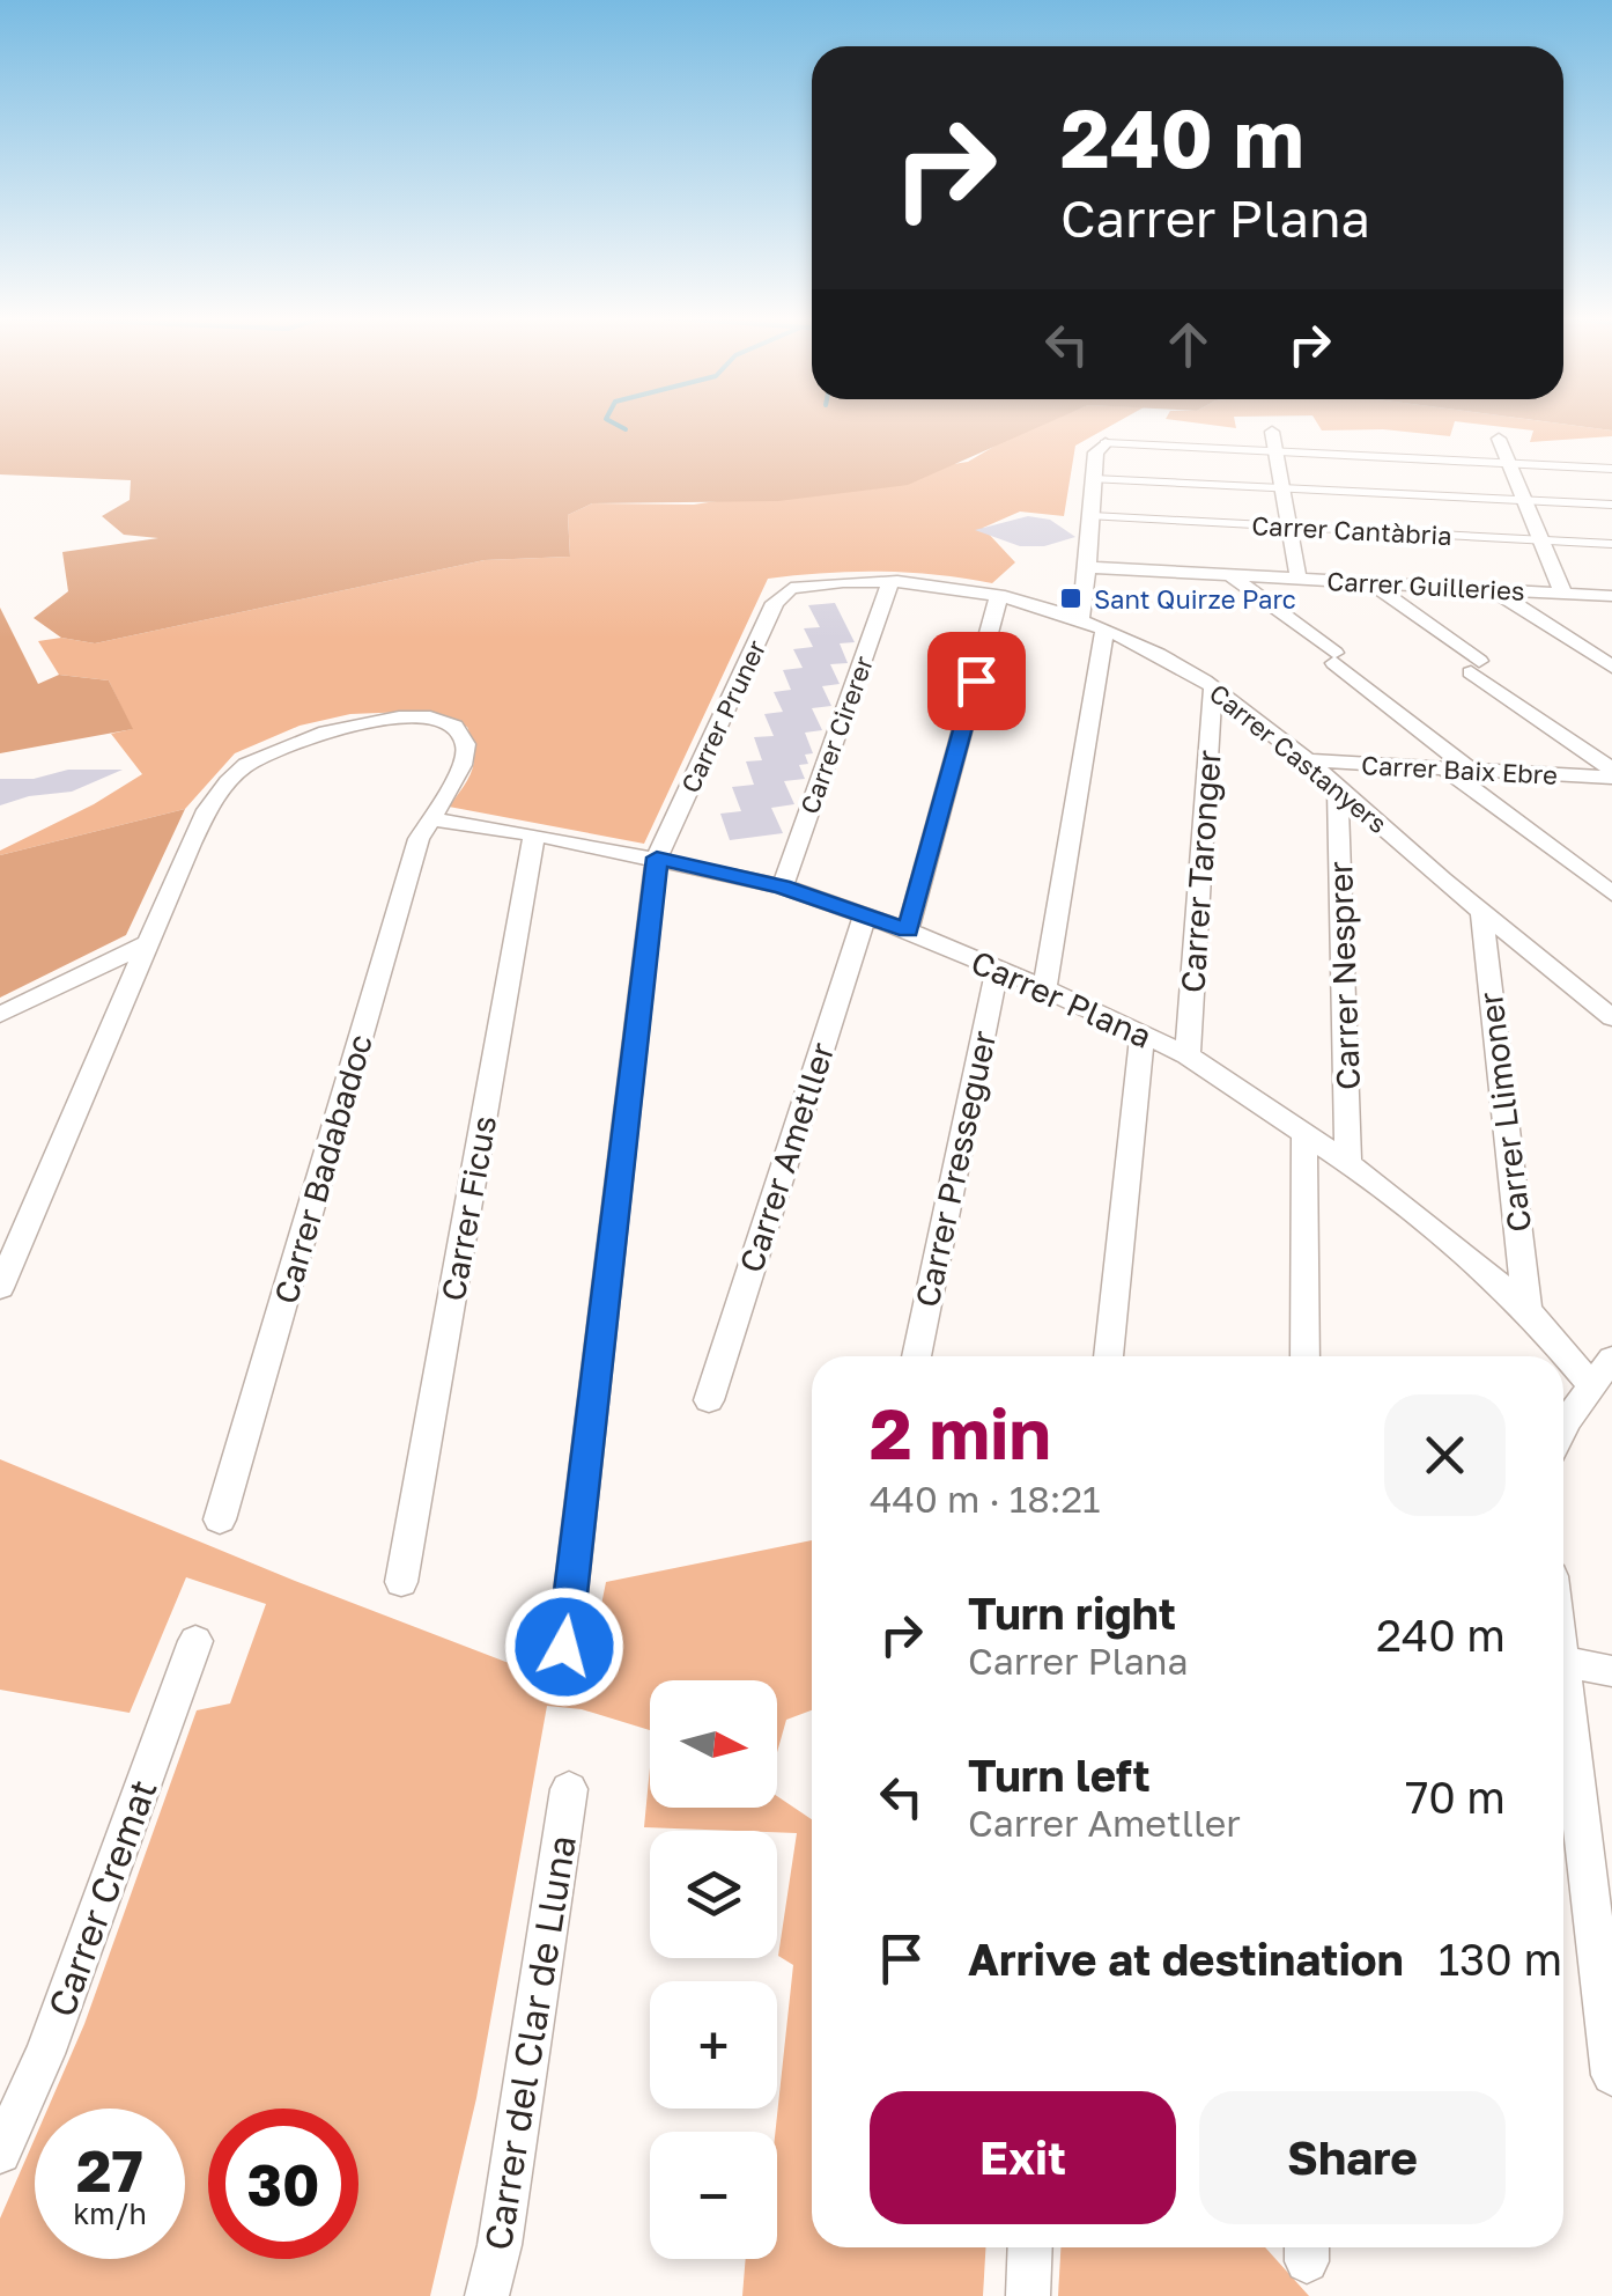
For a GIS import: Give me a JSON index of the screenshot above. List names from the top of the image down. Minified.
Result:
{"streets":{"street":["Carrer Cantàbria","Carrer Guilleries","Carrer Pruner","Carrer Cirerer","Carrer Castanyers","Carrer Baix Ebre","Carrer Taronger","Carrer Nesprer","Carrer Plana","Carrer Llimoner","Carrer Ametller","Carrer Badabadoc","Carrer Presseguer","Carrer Ficus","Carrer Cremat","Carrer del Clar de Lluna"]},"crossings":[["Carrer Pruner","Carrer Castanyers"],["Carrer Pruner","Carrer Plana"],["Carrer Cirerer","Carrer Castanyers"],["Carrer Cirerer","Carrer Plana"],["Carrer Castanyers","Carrer Baix Ebre"],["Carrer Castanyers","Carrer Taronger"],["Carrer Castanyers","Carrer Nesprer"],["Carrer Castanyers","Carrer Llimoner"],["Carrer Taronger","Carrer Plana"],["Carrer Nesprer","Carrer Plana"],["Carrer Plana","Carrer Llimoner"],["Carrer Plana","Carrer Ametller"],["Carrer Plana","Carrer Badabadoc"],["Carrer Plana","Carrer Presseguer"],["Carrer Plana","Carrer Ficus"]],"places":{"transit":["Sant Quirze Parc"]},"north":"right","page":{"turn":["240 m","Carrer Plana"],"heading":["2 min","440 m · 18:21"],"list":[{"name":"Turn right","note":"Carrer Plana","value":"240 m"},{"name":"Turn left","note":"Carrer Ametller","value":"70 m"},{"name":"Arrive at destination","value":"130 m"}],"map_buttons":["+","−"],"buttons":["Exit","Share"],"speed":"27 km/h","limit":"30"}}
